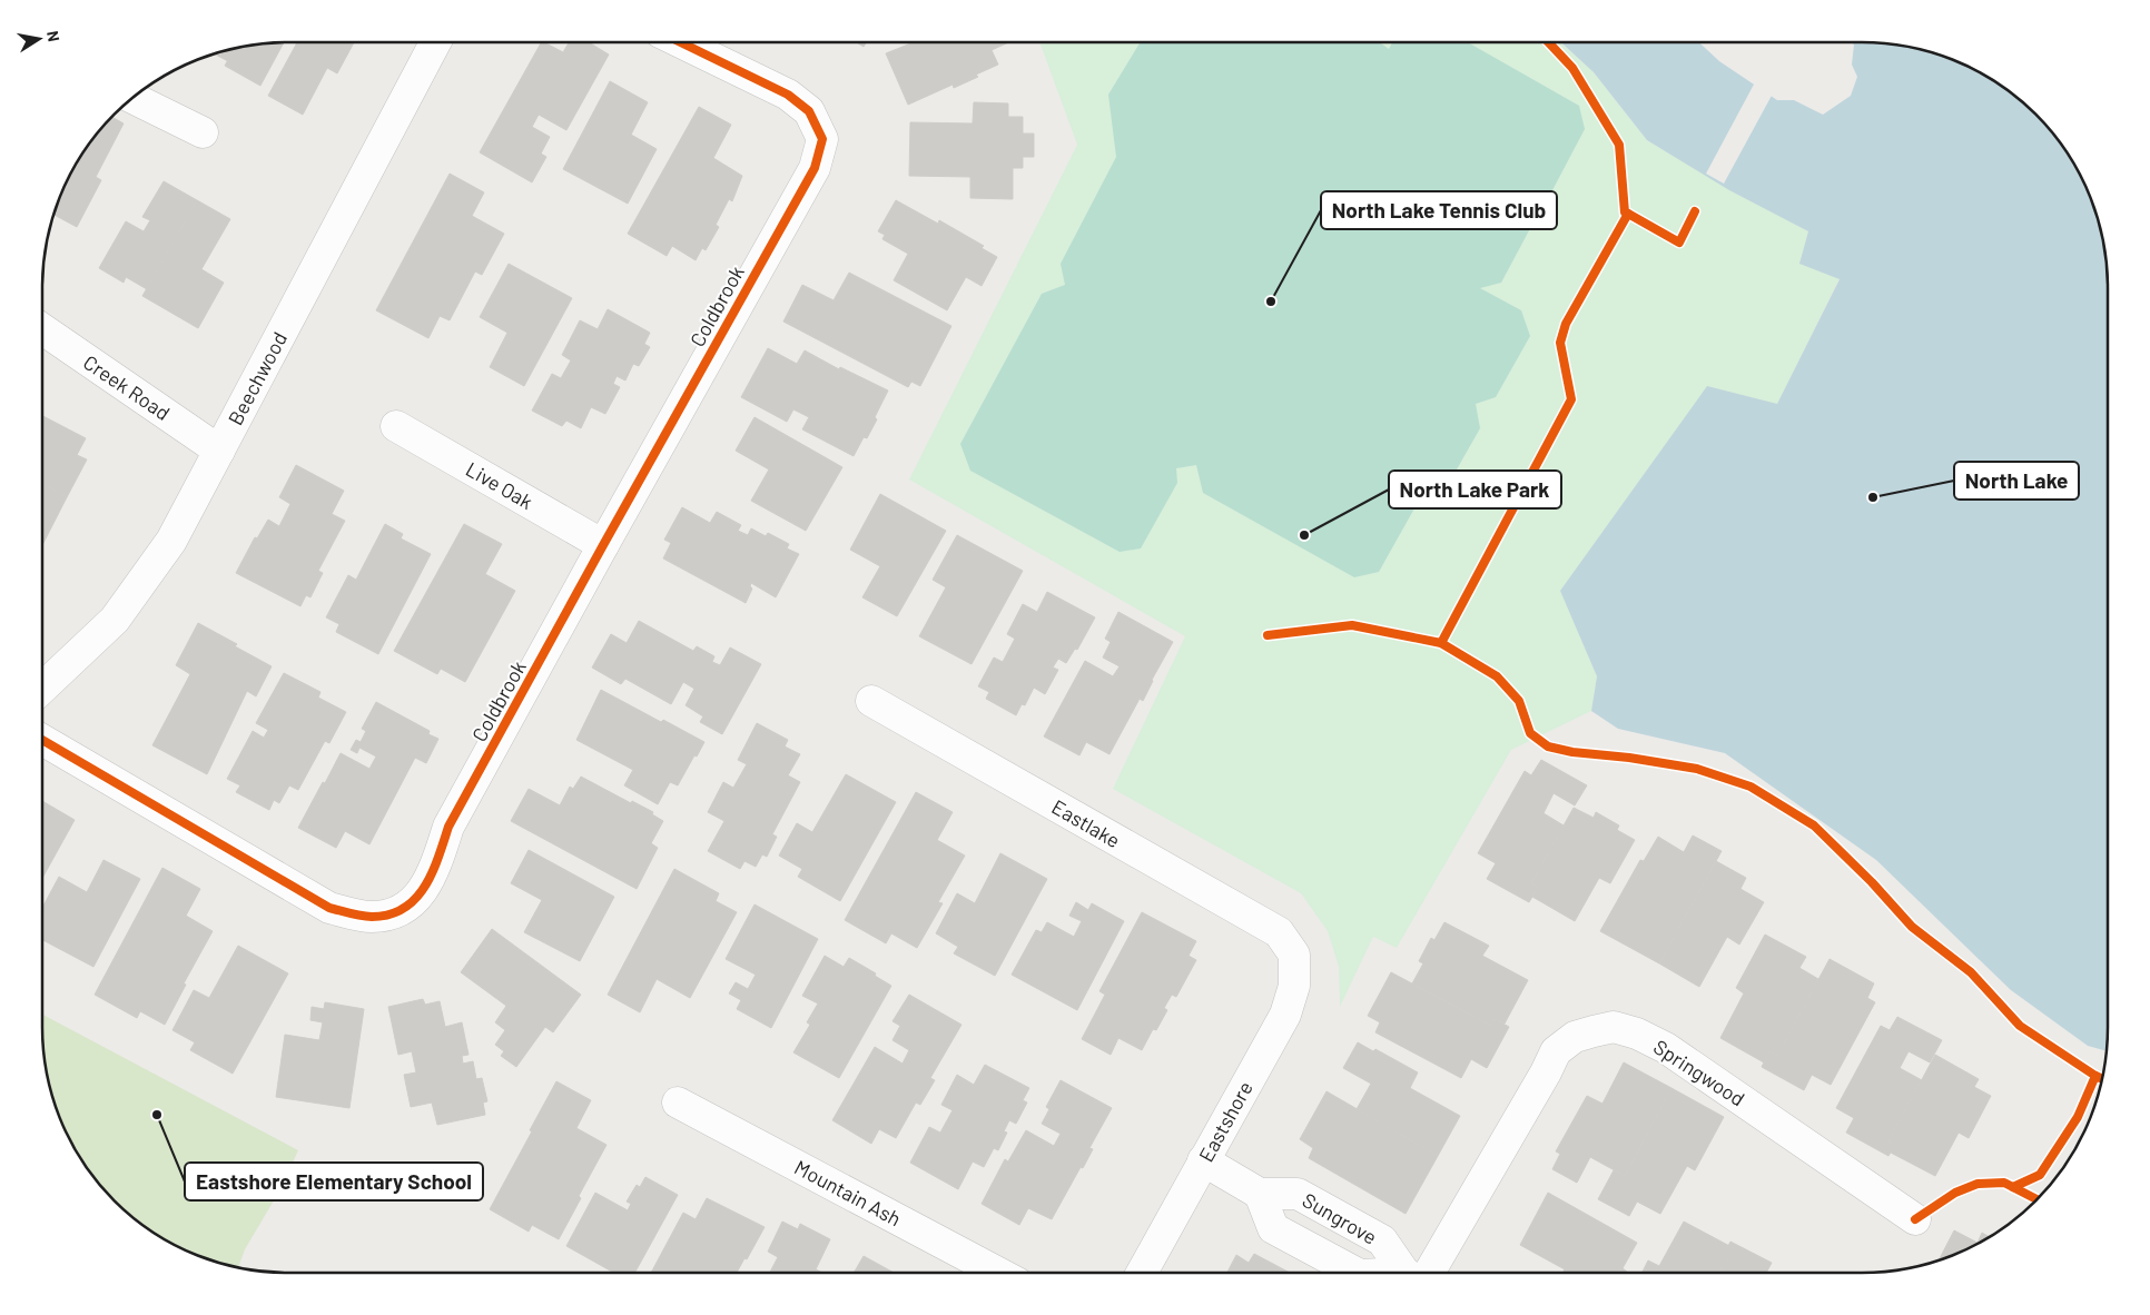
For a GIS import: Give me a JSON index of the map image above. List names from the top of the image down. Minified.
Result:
{"streets":{"street":["Coldbrook","Beechwood","Creek Road","Live Oak","Eastlake","Springwood","Eastshore","Mountain Ash","Sungrove"]},"crossings":[["Coldbrook","Live Oak"],["Beechwood","Creek Road"],["Eastlake","Eastshore"]],"places":["North Lake Tennis Club","North Lake","North Lake Park","Eastshore Elementary School"],"north":"right"}
